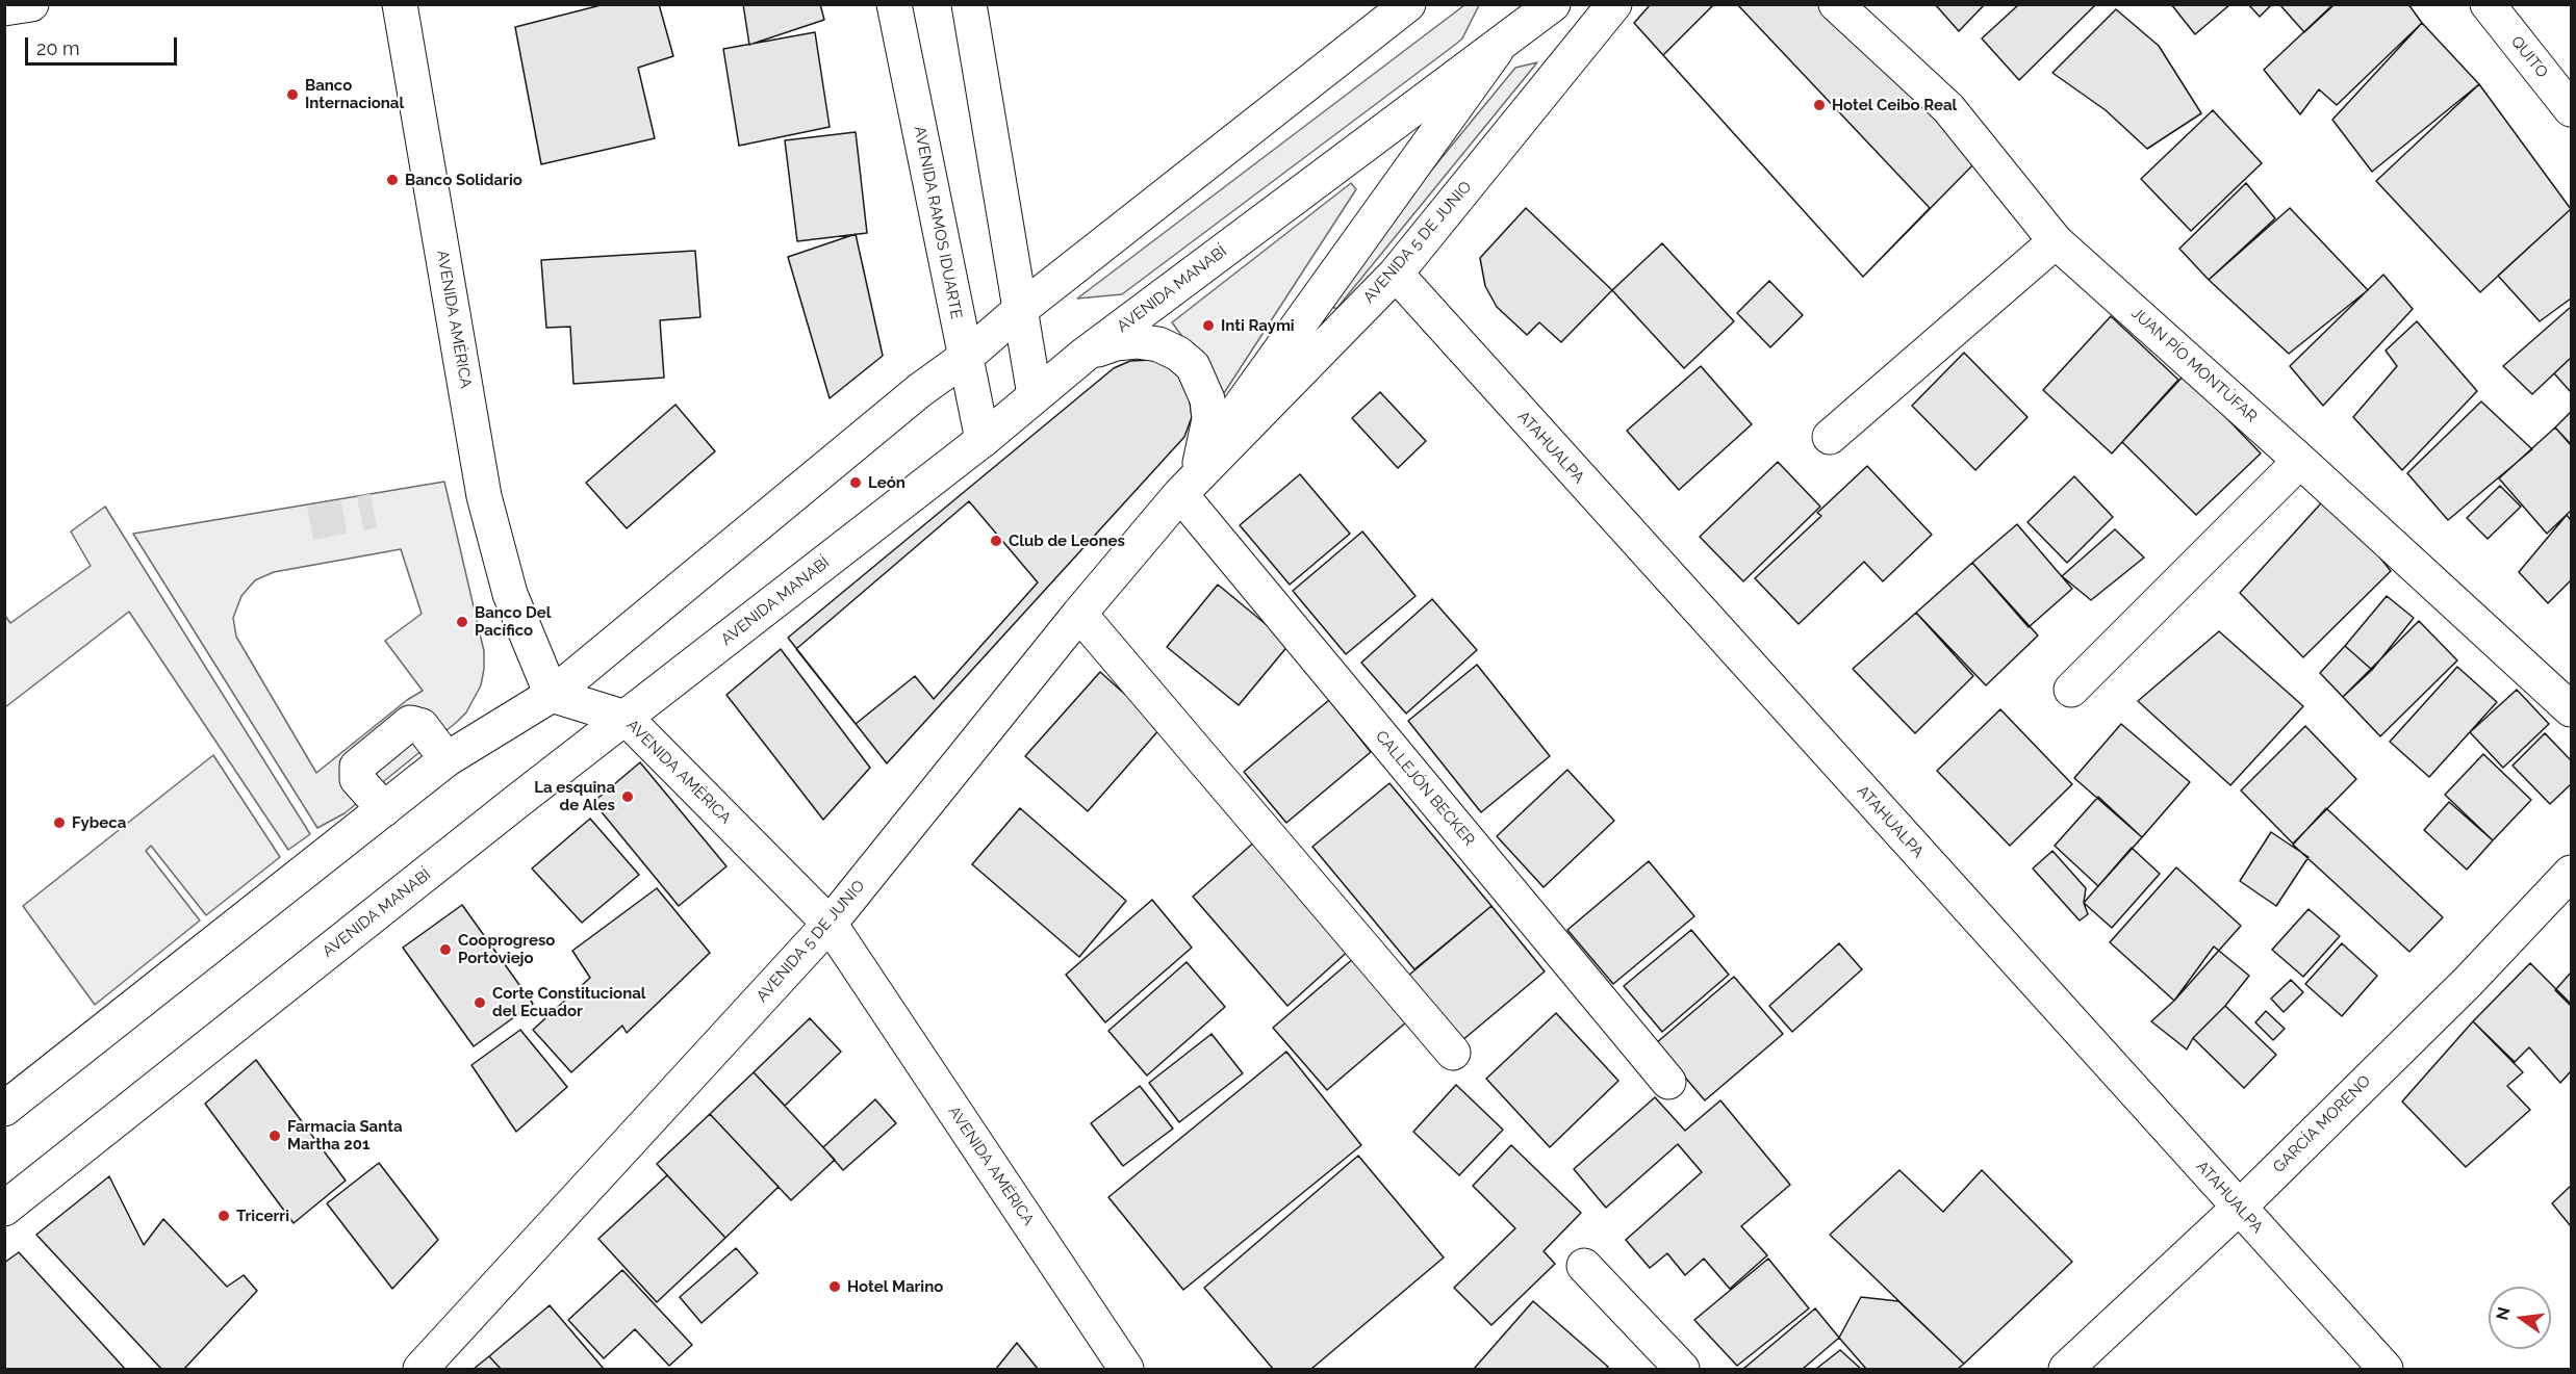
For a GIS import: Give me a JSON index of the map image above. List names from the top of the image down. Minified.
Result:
{"streets":{"street":["QUITO","AVENIDA RAMOS IDUARTE","AVENIDA 5 DE JUNIO","AVENIDA MANABÍ","AVENIDA AMÉRICA","JUAN PÍO MONTÚFAR","ATAHUALPA","CALLEJÓN BECKER","GARCÍA MORENO"]},"crossings":[["AVENIDA RAMOS IDUARTE","AVENIDA MANABÍ"],["AVENIDA 5 DE JUNIO","AVENIDA MANABÍ"],["AVENIDA 5 DE JUNIO","AVENIDA AMÉRICA"],["AVENIDA 5 DE JUNIO","ATAHUALPA"],["AVENIDA 5 DE JUNIO","CALLEJÓN BECKER"],["AVENIDA MANABÍ","AVENIDA AMÉRICA"],["ATAHUALPA","GARCÍA MORENO"]],"places":["Banco Internacional","Hotel Ceibo Real","Banco Solidario","Inti Raymi","León","Club de Leones","Banco Del Pacífico","La esquina de Ales","Fybeca","Cooprogreso Portoviejo","Corte Constitucional del Ecuador","Farmacia Santa Martha 201","Tricerri","Hotel Marino"],"scale_bar":"20 m","north":"left"}
